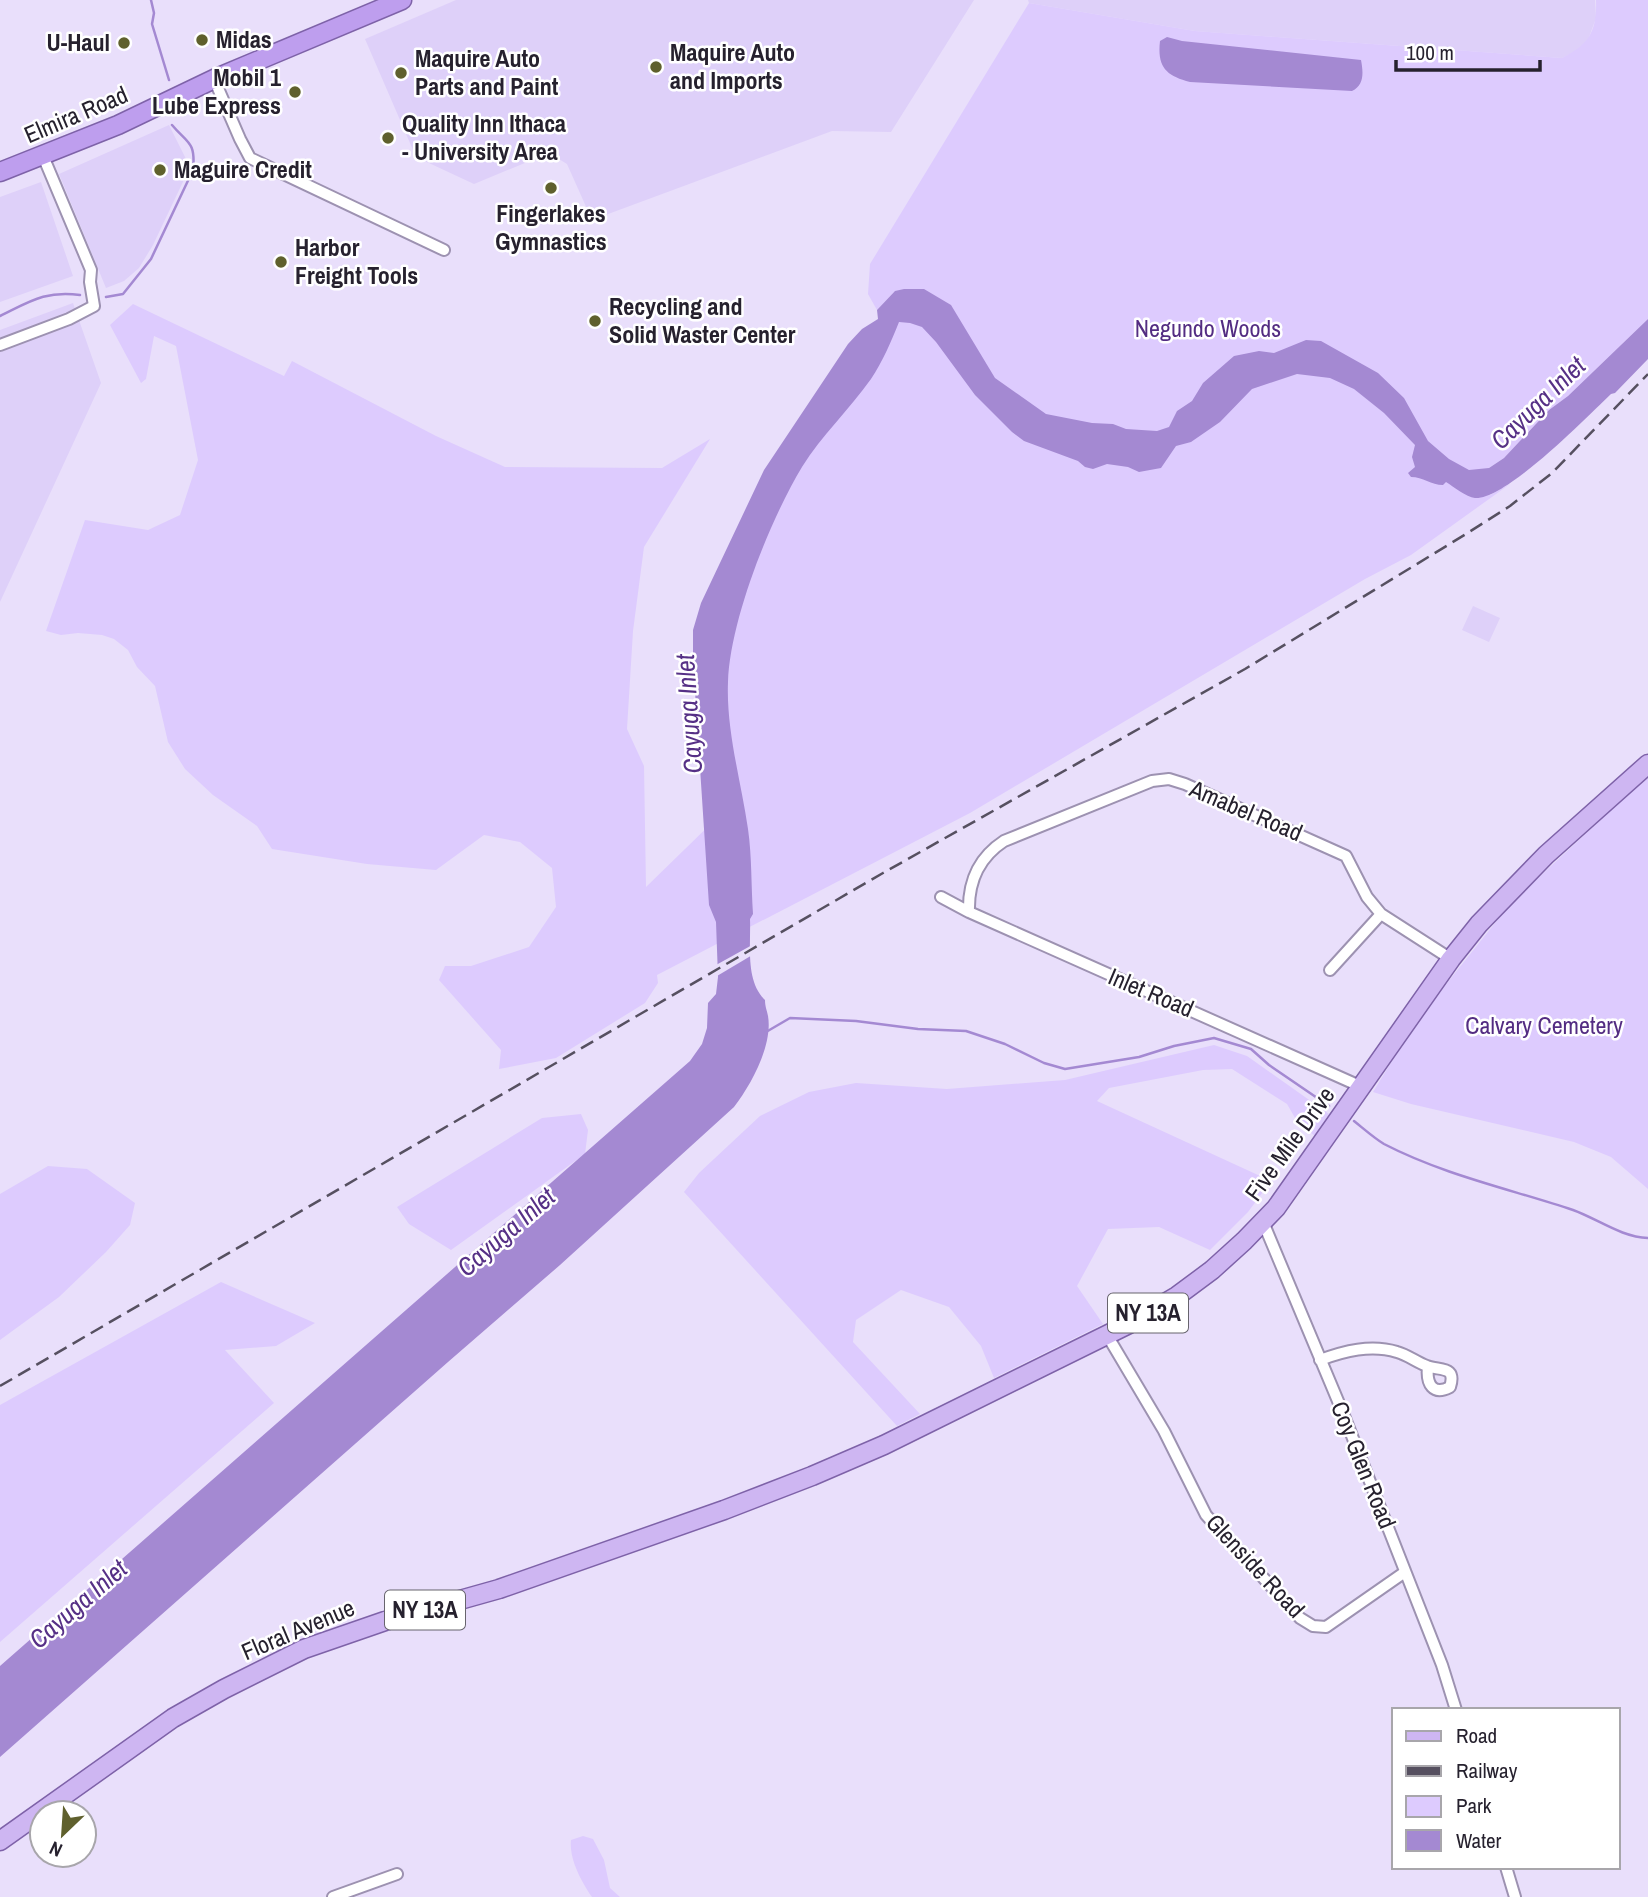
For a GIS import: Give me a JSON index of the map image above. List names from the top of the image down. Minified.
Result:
{"streets":{"highway":["Elmira Road"],"main road":["Five Mile Drive","NY 13A","Floral Avenue"],"street":["Amabel Road","Inlet Road","Coy Glen Road","Glenside Road"]},"crossings":[["Amabel Road","Inlet Road"],["Amabel Road","Five Mile Drive"],["Inlet Road","Five Mile Drive"],["Five Mile Drive","Coy Glen Road"],["Five Mile Drive","Glenside Road"],["Five Mile Drive","Floral Avenue"],["Coy Glen Road","Glenside Road"]],"water":["Cayuga Inlet"],"parks":["Negundo Woods","Calvary Cemetery"],"places":["Midas","U-Haul","Maquire Auto and Imports","Maquire Auto Parts and Paint","Mobil 1 Lube Express","Quality Inn Ithaca - University Area","Maguire Credit","Fingerlakes Gymnastics","Harbor Freight Tools","Recycling and Solid Waster Center"],"legend":["Road","Railway","Park","Water"],"scale_bar":"100 m","north":"bottom left"}
